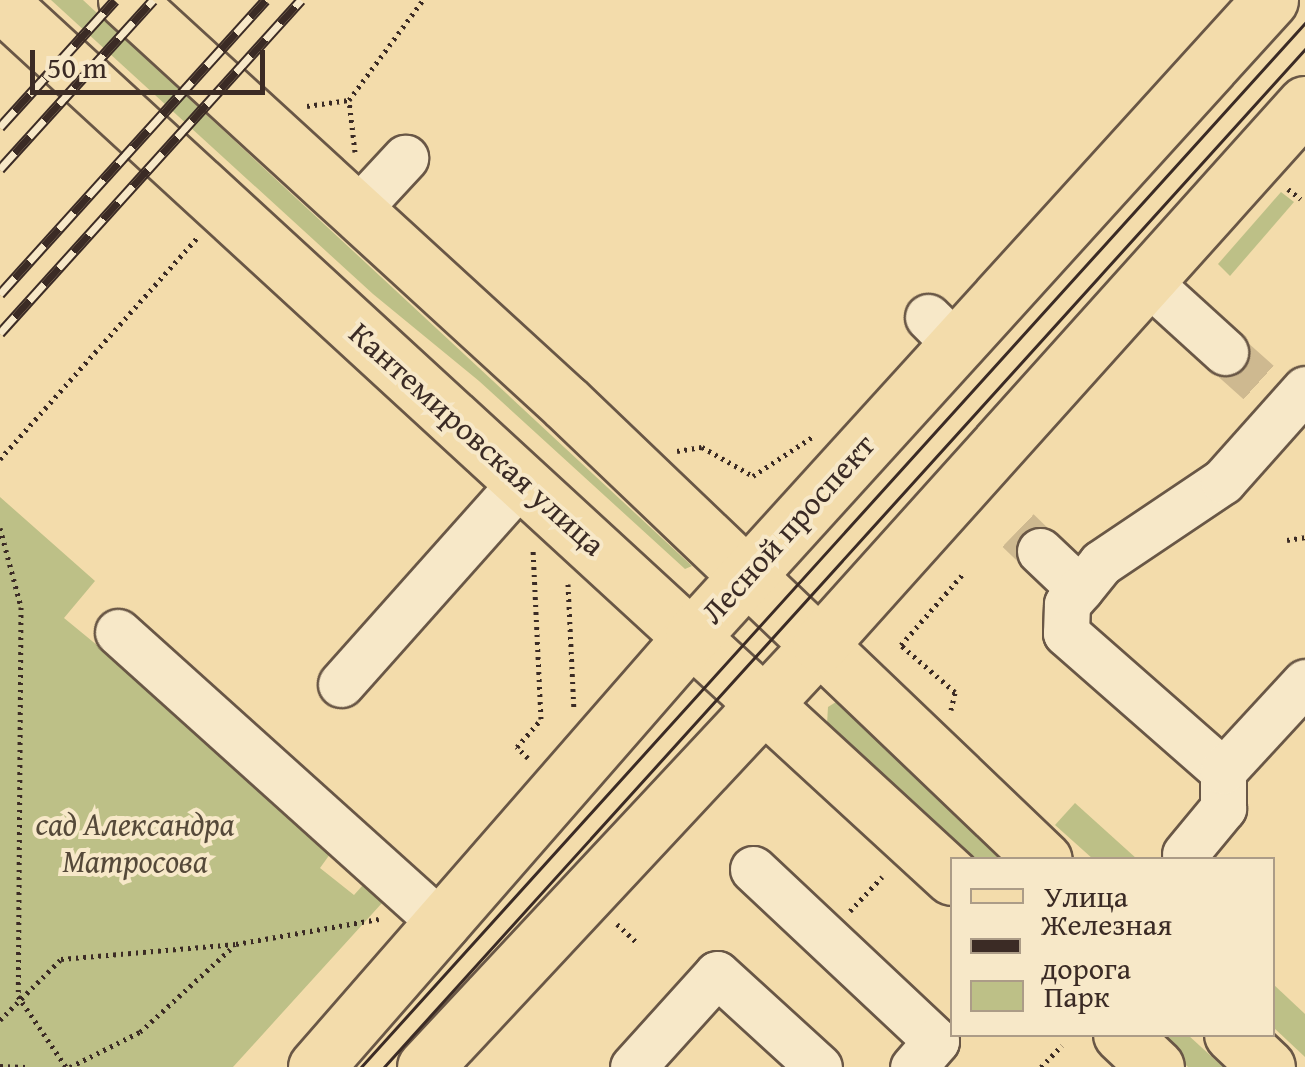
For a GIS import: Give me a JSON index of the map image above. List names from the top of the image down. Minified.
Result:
{"streets":{"main road":["Кантемировская улица","Лесной проспект"]},"crossings":[["Кантемировская улица","Лесной проспект"]],"parks":["cад Александра Матросова"],"legend":["Улица","Железная дорога","Парк"],"scale_bar":"50 m"}
